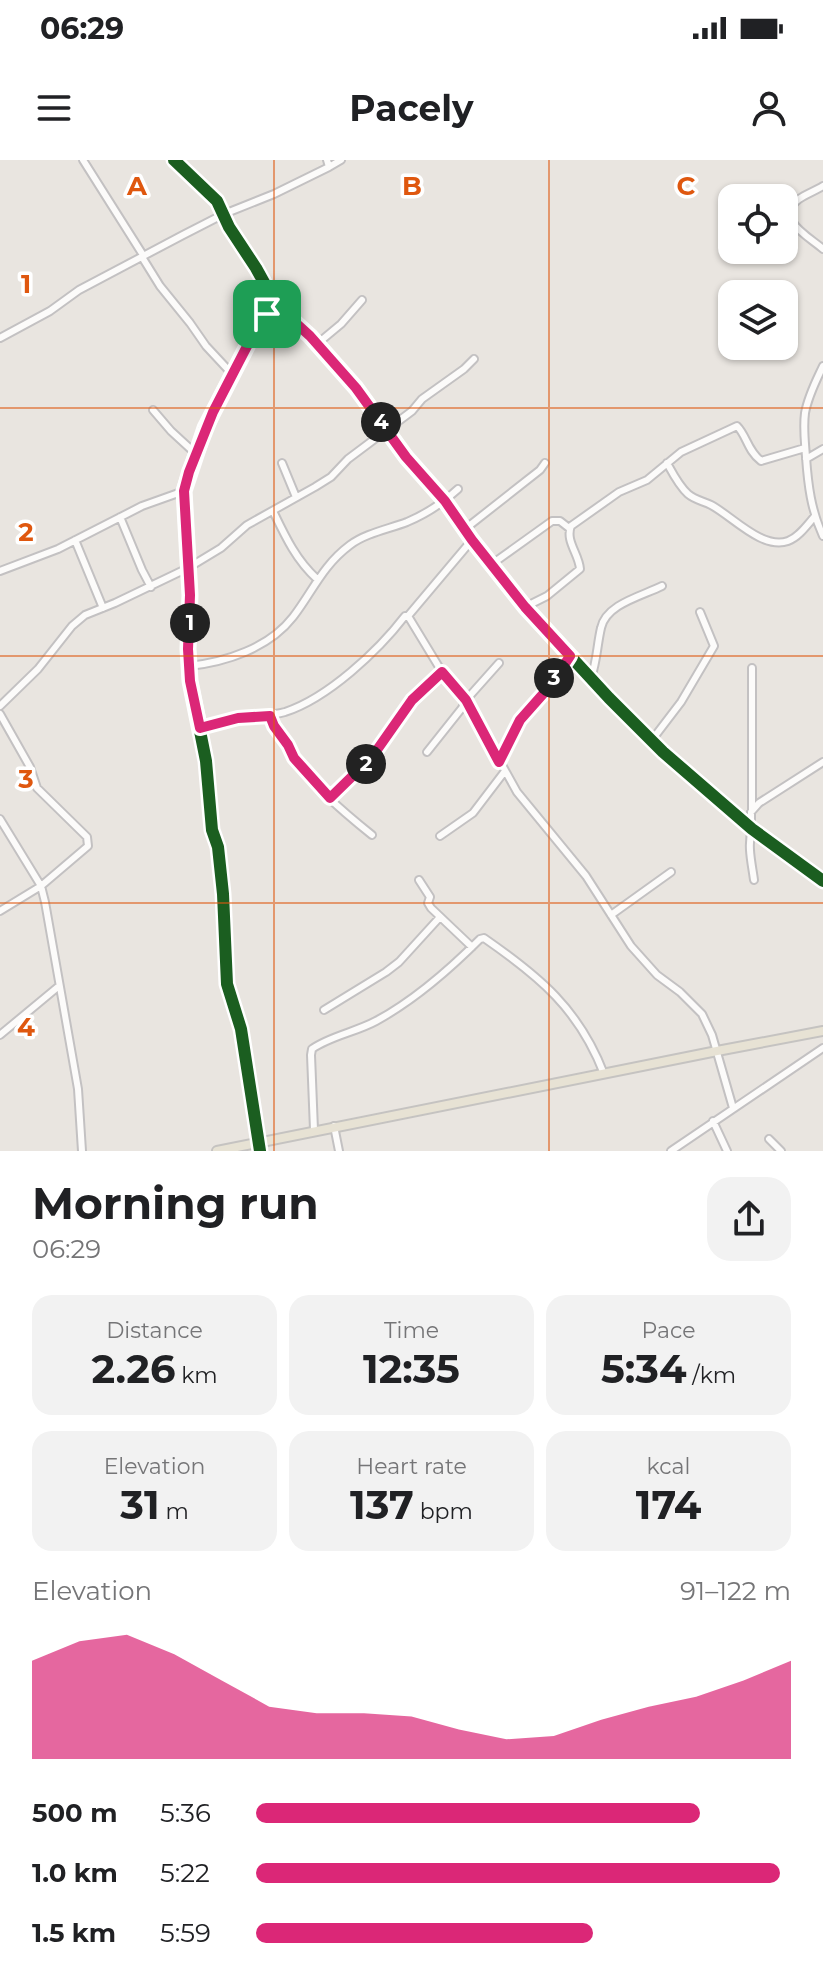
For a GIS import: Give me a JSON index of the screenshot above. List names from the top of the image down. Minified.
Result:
{"page":{"status":"06:29","header":"Pacely","pins":["4","1","3","2"],"heading":["Morning run","06:29"],"stats":[["Distance","2.26 km"],["Time","12:35"],["Pace","5:34 /km"],["Elevation","31 m"],["Heart rate","137 bpm"],["kcal","174"]],"chart":["Elevation","91–122 m"],"list":[{"name":"500 m","note":"5:36"},{"name":"1.0 km","note":"5:22"},{"name":"1.5 km","note":"5:59"}]},"grid":{"columns":["A","B","C"],"rows":["1","2","3","4"]}}
